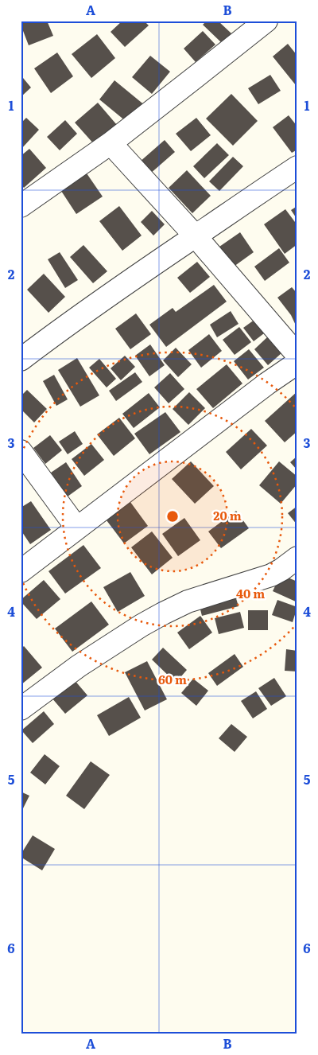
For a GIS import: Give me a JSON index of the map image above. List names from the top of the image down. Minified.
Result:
{"grid":{"columns":["A","B"],"rows":["1","2","3","4","5","6"]},"rings":["20 m","40 m","60 m"]}
